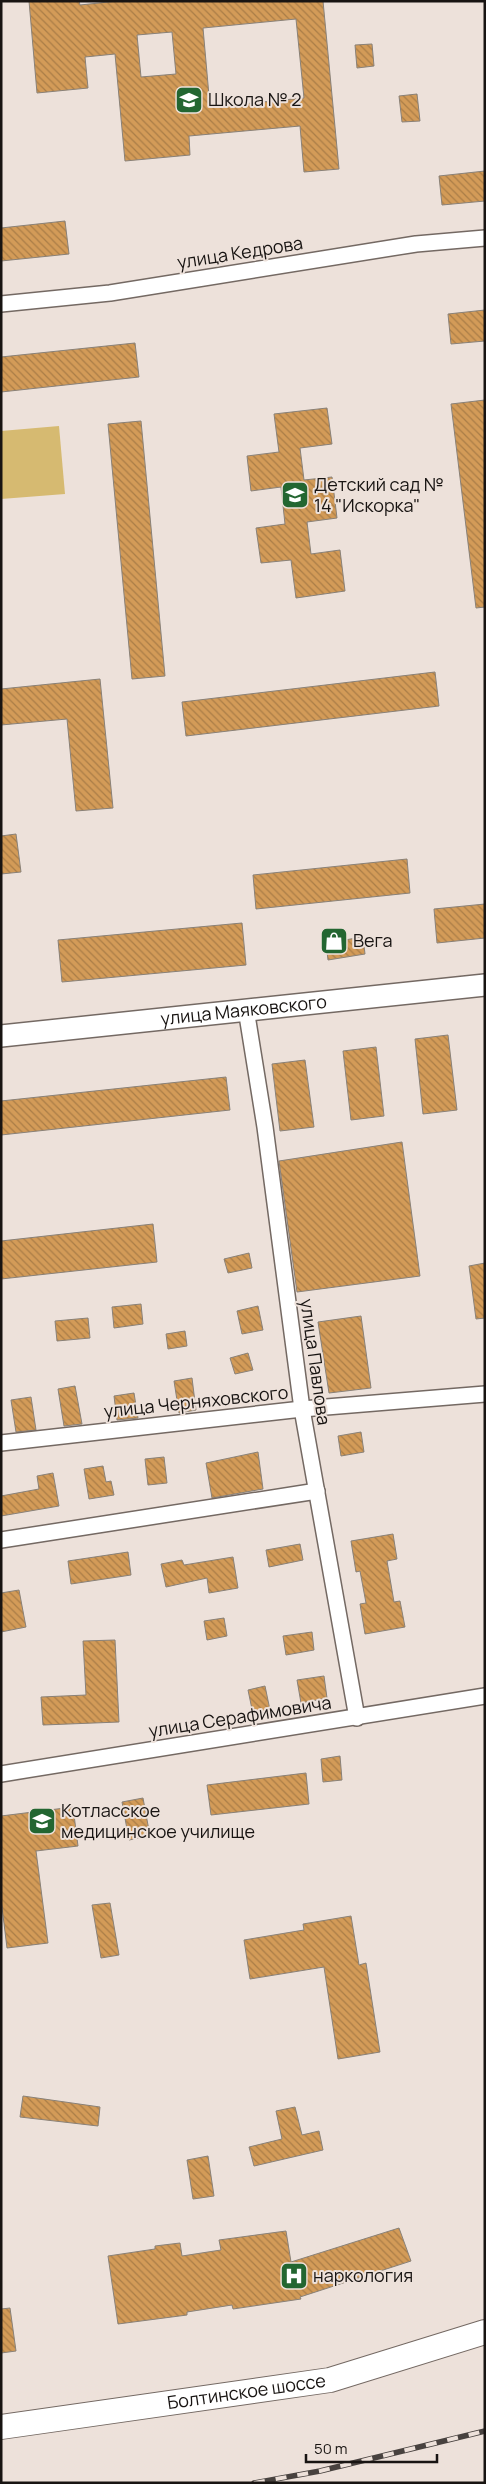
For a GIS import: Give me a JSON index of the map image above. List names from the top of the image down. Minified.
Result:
{"streets":{"main road":["Болтинское шоссе"],"street":["улица Кедрова","улица Маяковского","улица Павлова","улица Черняховского","улица Серафимовича"]},"crossings":[["улица Маяковского","улица Павлова"],["улица Павлова","улица Черняховского"],["улица Павлова","улица Серафимовича"]],"places":{"school or university":["Школа № 2","Детский сад № 14 \"Искорка\"","Котласское медицинское училище"],"shop":["Вега"],"hospital":["наркология"]},"scale_bar":"50 m"}
